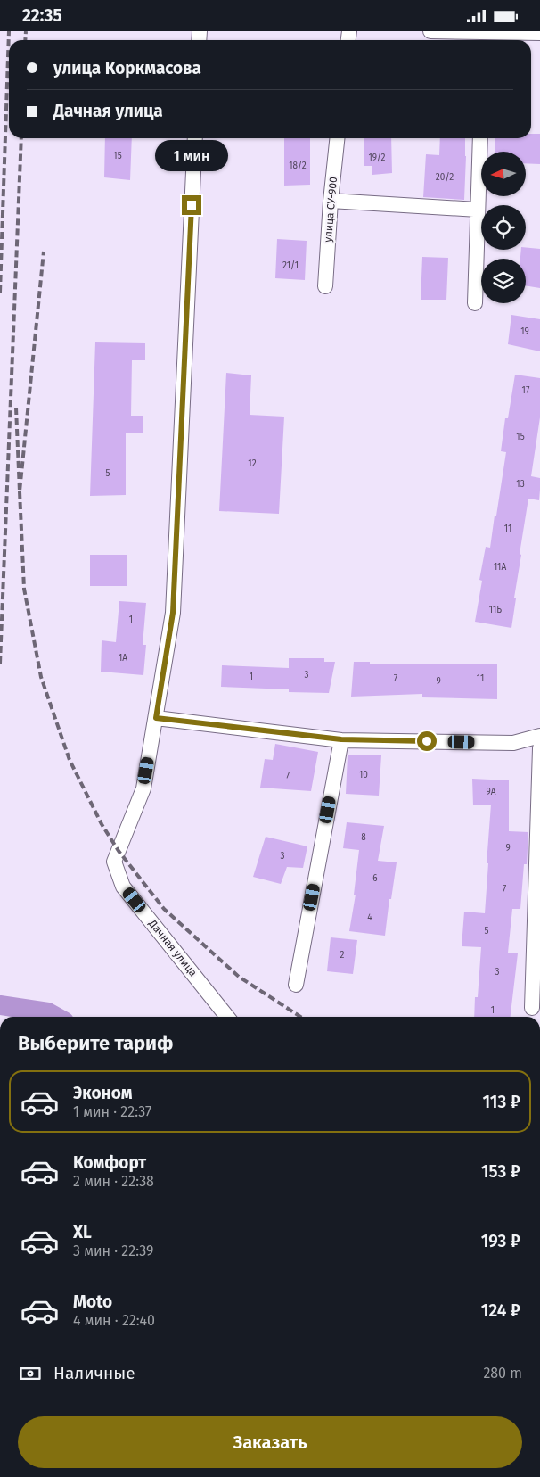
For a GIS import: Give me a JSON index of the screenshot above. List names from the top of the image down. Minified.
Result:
{"streets":{"street":["улица СУ-900","Дачная улица"]},"house_numbers":["15","19/2","18/2","20/2","21/1","19","17","15","12","5","13","11","11А","11Б","1","1А","3","1","7","11","9","10","7","9А","8","9","3","6","7","4","5","2","3","1"],"north":"left","page":{"status":"22:35","banner":["улица Коркмасова","Дачная улица"],"bubble":"1 мин","heading":"Выберите тариф","list":[{"name":"Эконом","note":"1 мин · 22:37","value":"113 ₽"},{"name":"Комфорт","note":"2 мин · 22:38","value":"153 ₽"},{"name":"XL","note":"3 мин · 22:39","value":"193 ₽"},{"name":"Moto","note":"4 мин · 22:40","value":"124 ₽"}],"pay":["Наличные","280 m"],"buttons":"Заказать"}}
